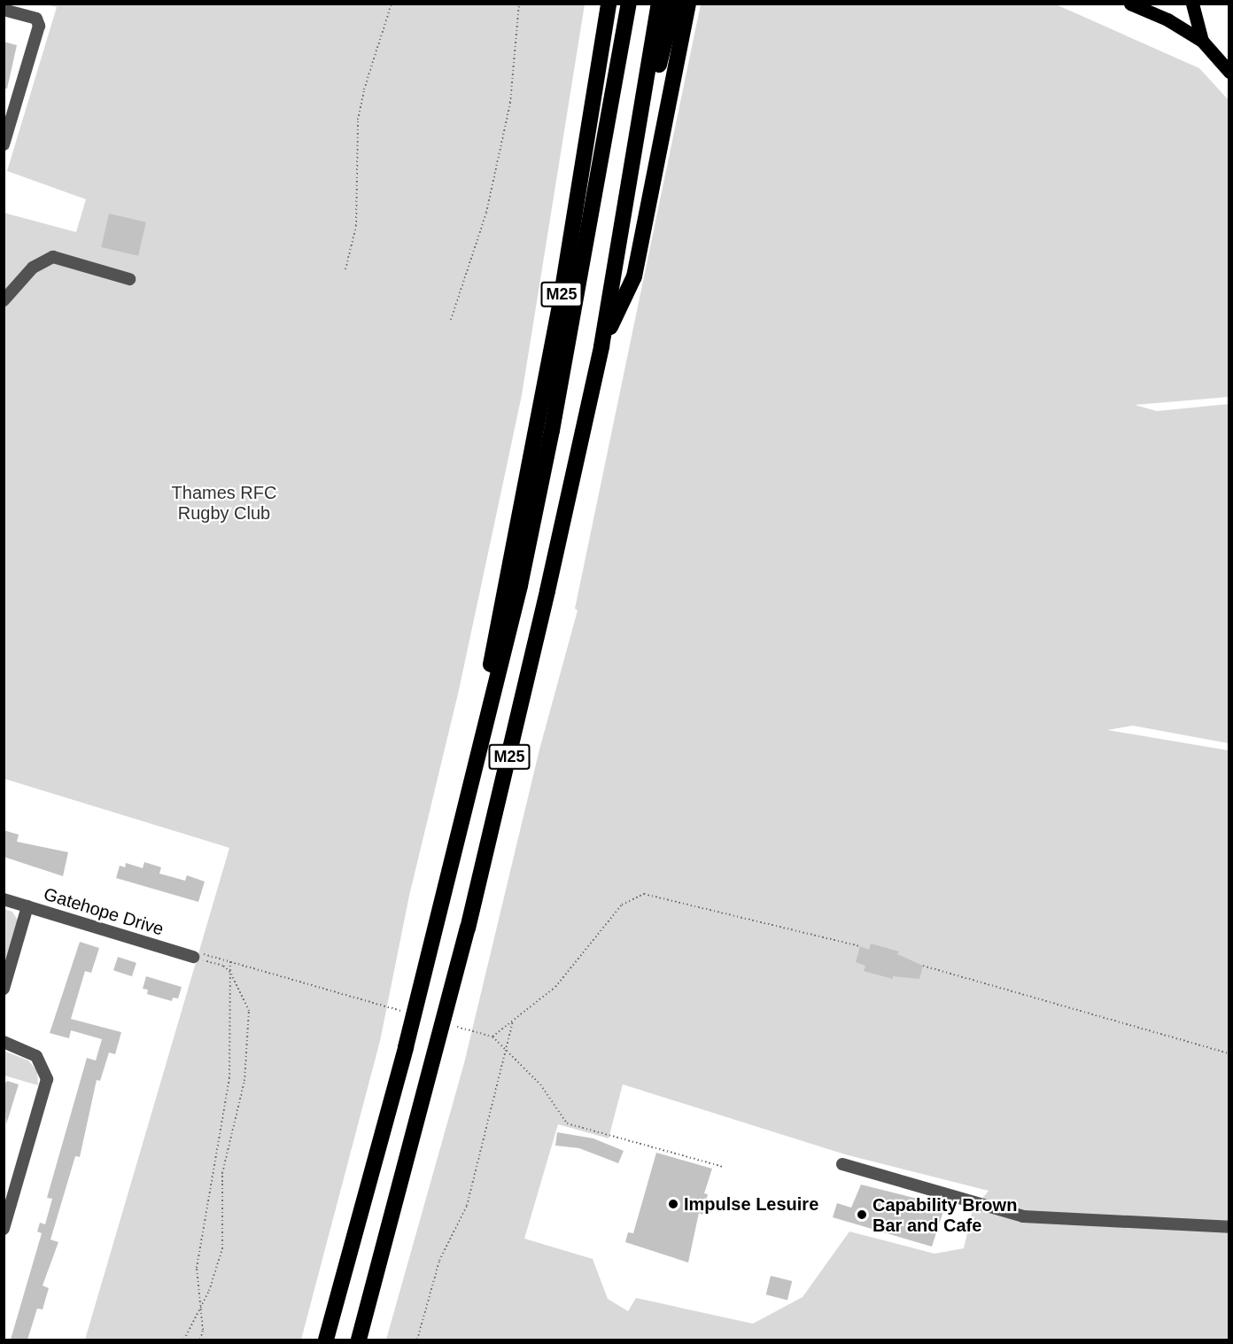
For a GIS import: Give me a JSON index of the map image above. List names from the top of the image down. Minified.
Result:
{"streets":{"highway":["M25"],"street":["Gatehope Drive"]},"parks":["Thames RFC Rugby Club"],"places":["Impulse Lesuire","Capability Brown Bar and Cafe"]}
